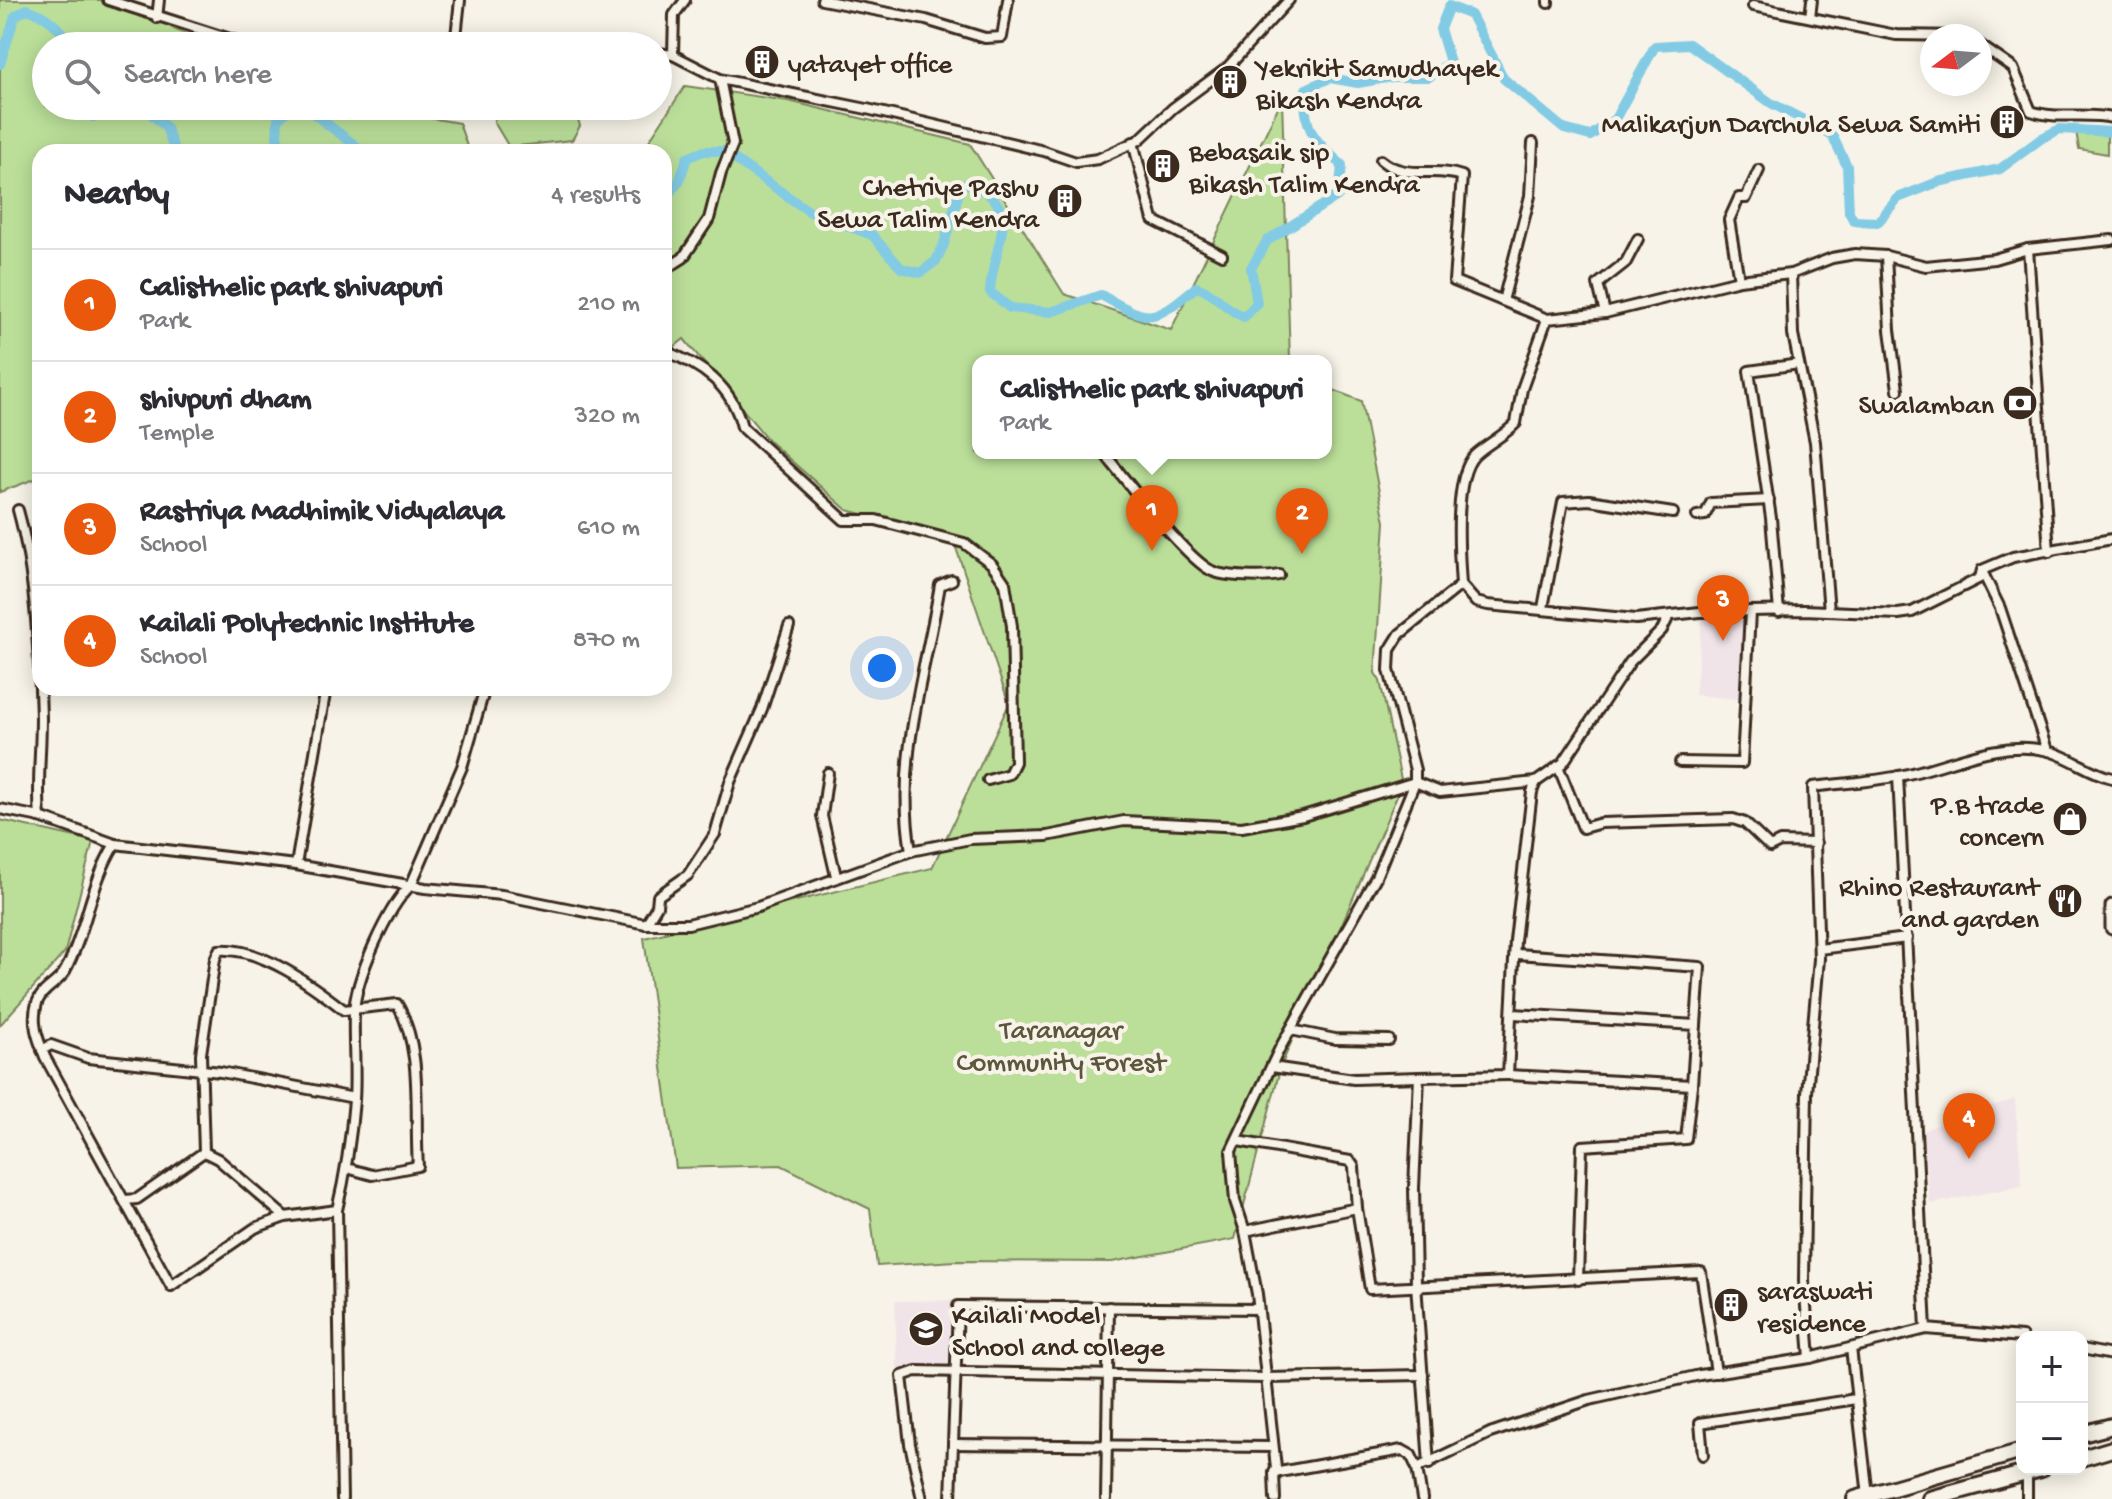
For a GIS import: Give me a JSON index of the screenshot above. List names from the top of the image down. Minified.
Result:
{"parks":["Taranagar Community Forest"],"places":{"building":["yatayet office","Yekrikit Samudhayek Bikash Kendra","Malikarjun Darchula Sewa Samiti","Bebasaik sip Bikash Talim Kendra","Chetriye Pashu Sewa Talim Kendra","saraswati residence"],"bank":["Swalamban"],"shop":["P.B trade concern"],"restaurant":["Rhino Restaurant and garden"],"school or university":["Kailali Model School and college"]},"north":"left","page":{"search":"Search here","heading":["Nearby","4 results"],"list":[{"mark":"1","name":"Calisthelic park shivapuri","note":"Park","value":"210 m"},{"mark":"2","name":"shivpuri dham","note":"Temple","value":"320 m"},{"mark":"3","name":"Rastriya Madhimik Vidyalaya","note":"School","value":"610 m"},{"mark":"4","name":"Kailali Polytechnic Institute","note":"School","value":"870 m"}],"popup":["Calisthelic park shivapuri","Park"],"pins":["1","2","3","4"],"map_buttons":["+","−"]}}
